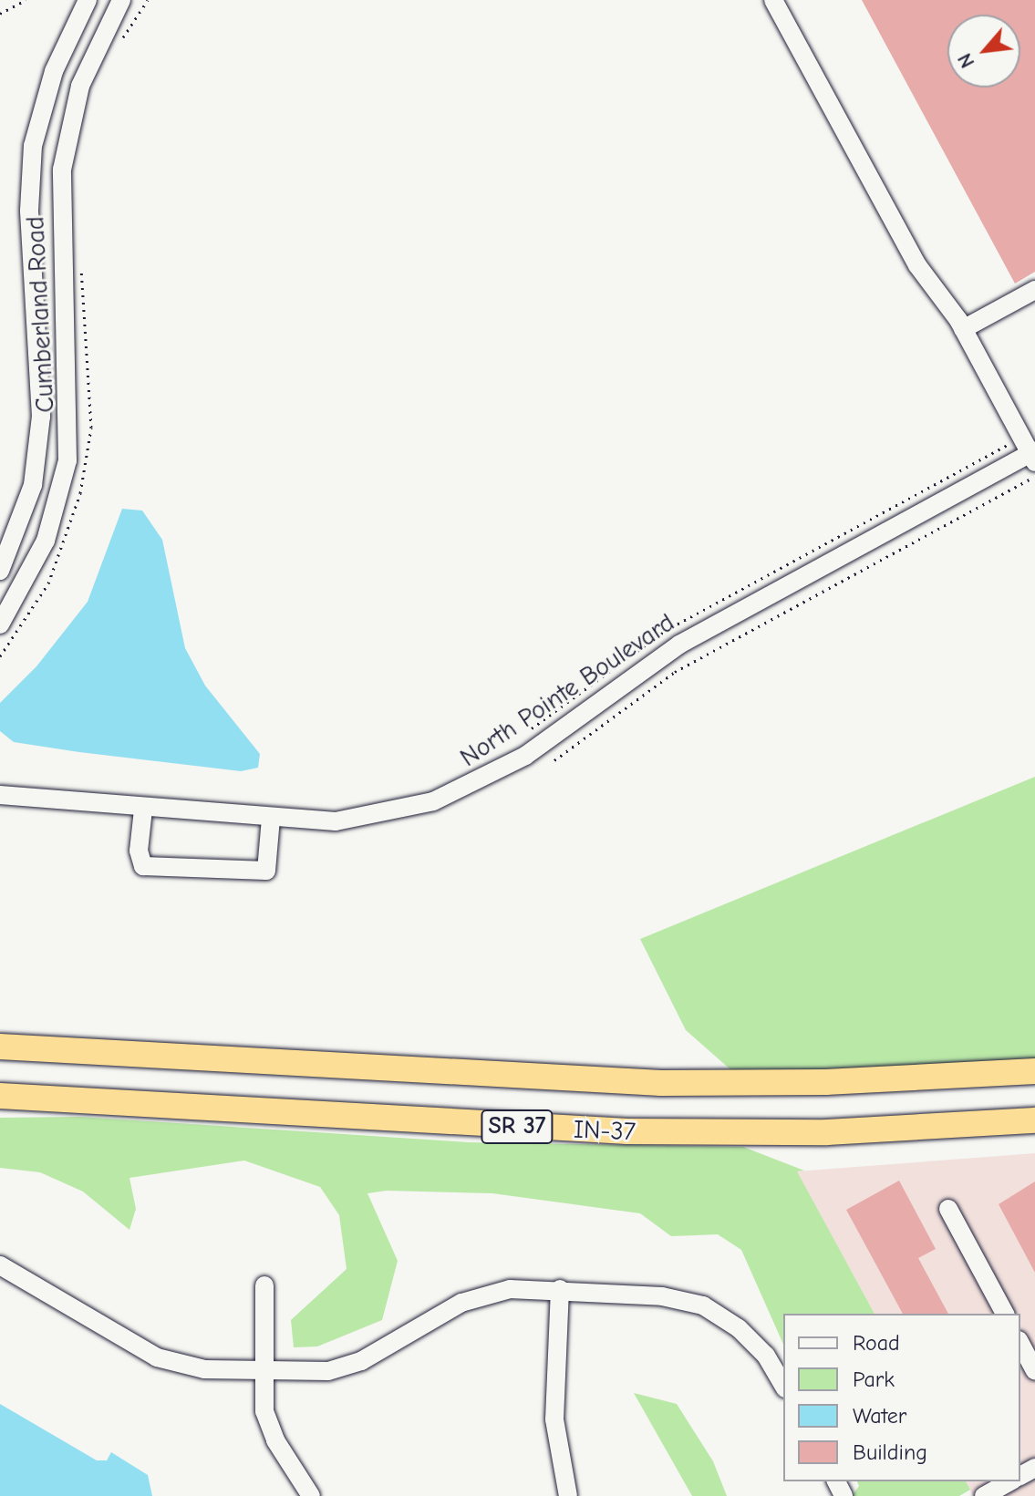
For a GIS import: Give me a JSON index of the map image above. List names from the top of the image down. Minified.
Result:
{"streets":{"highway":["SR 37","IN-37"],"street":["Cumberland Road","North Pointe Boulevard"]},"legend":["Road","Park","Water","Building"],"north":"bottom left"}
